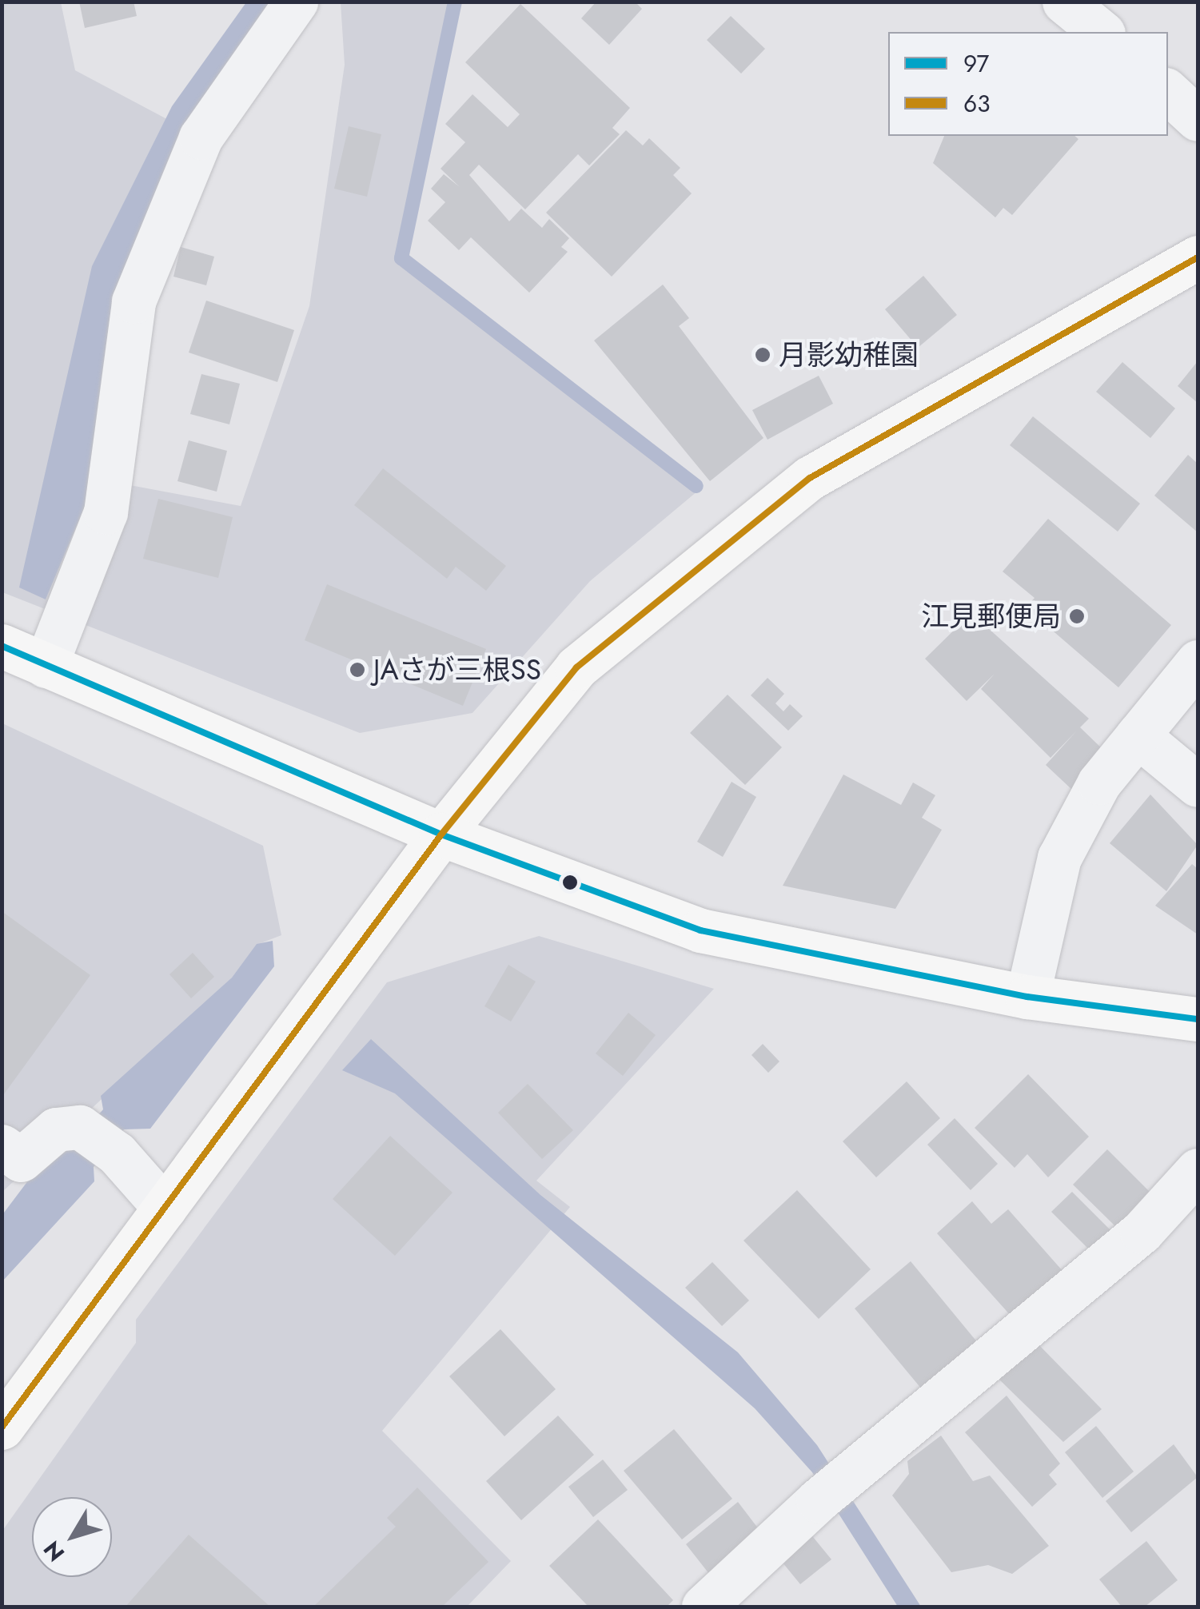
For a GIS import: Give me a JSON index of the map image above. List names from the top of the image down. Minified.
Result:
{"places":["月影幼稚園","江見郵便局","JAさが三根SS"],"lines":["transit line 63","transit line 97"],"legend":["97","63"],"north":"bottom left"}
